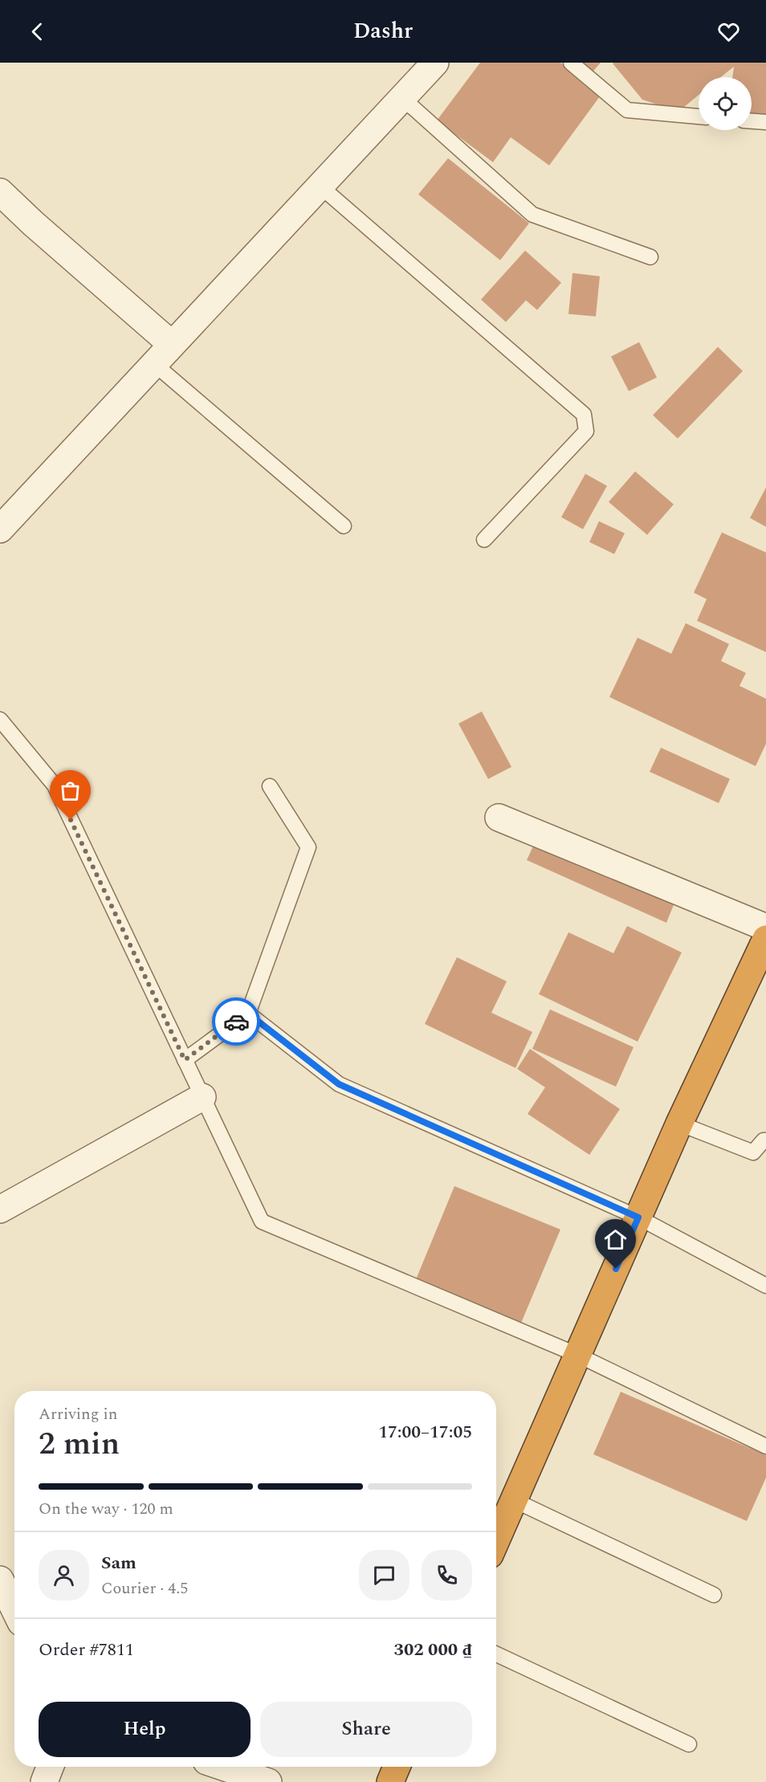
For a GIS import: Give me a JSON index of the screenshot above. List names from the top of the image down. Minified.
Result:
{"page":{"header":"Dashr","heading":["2 min","Arriving in","17:00–17:05"],"panel":["Sam","Courier · 4.5","Order #7811","302 000 ₫"],"bar":"On the way · 120 m","buttons":["Help","Share"]}}
